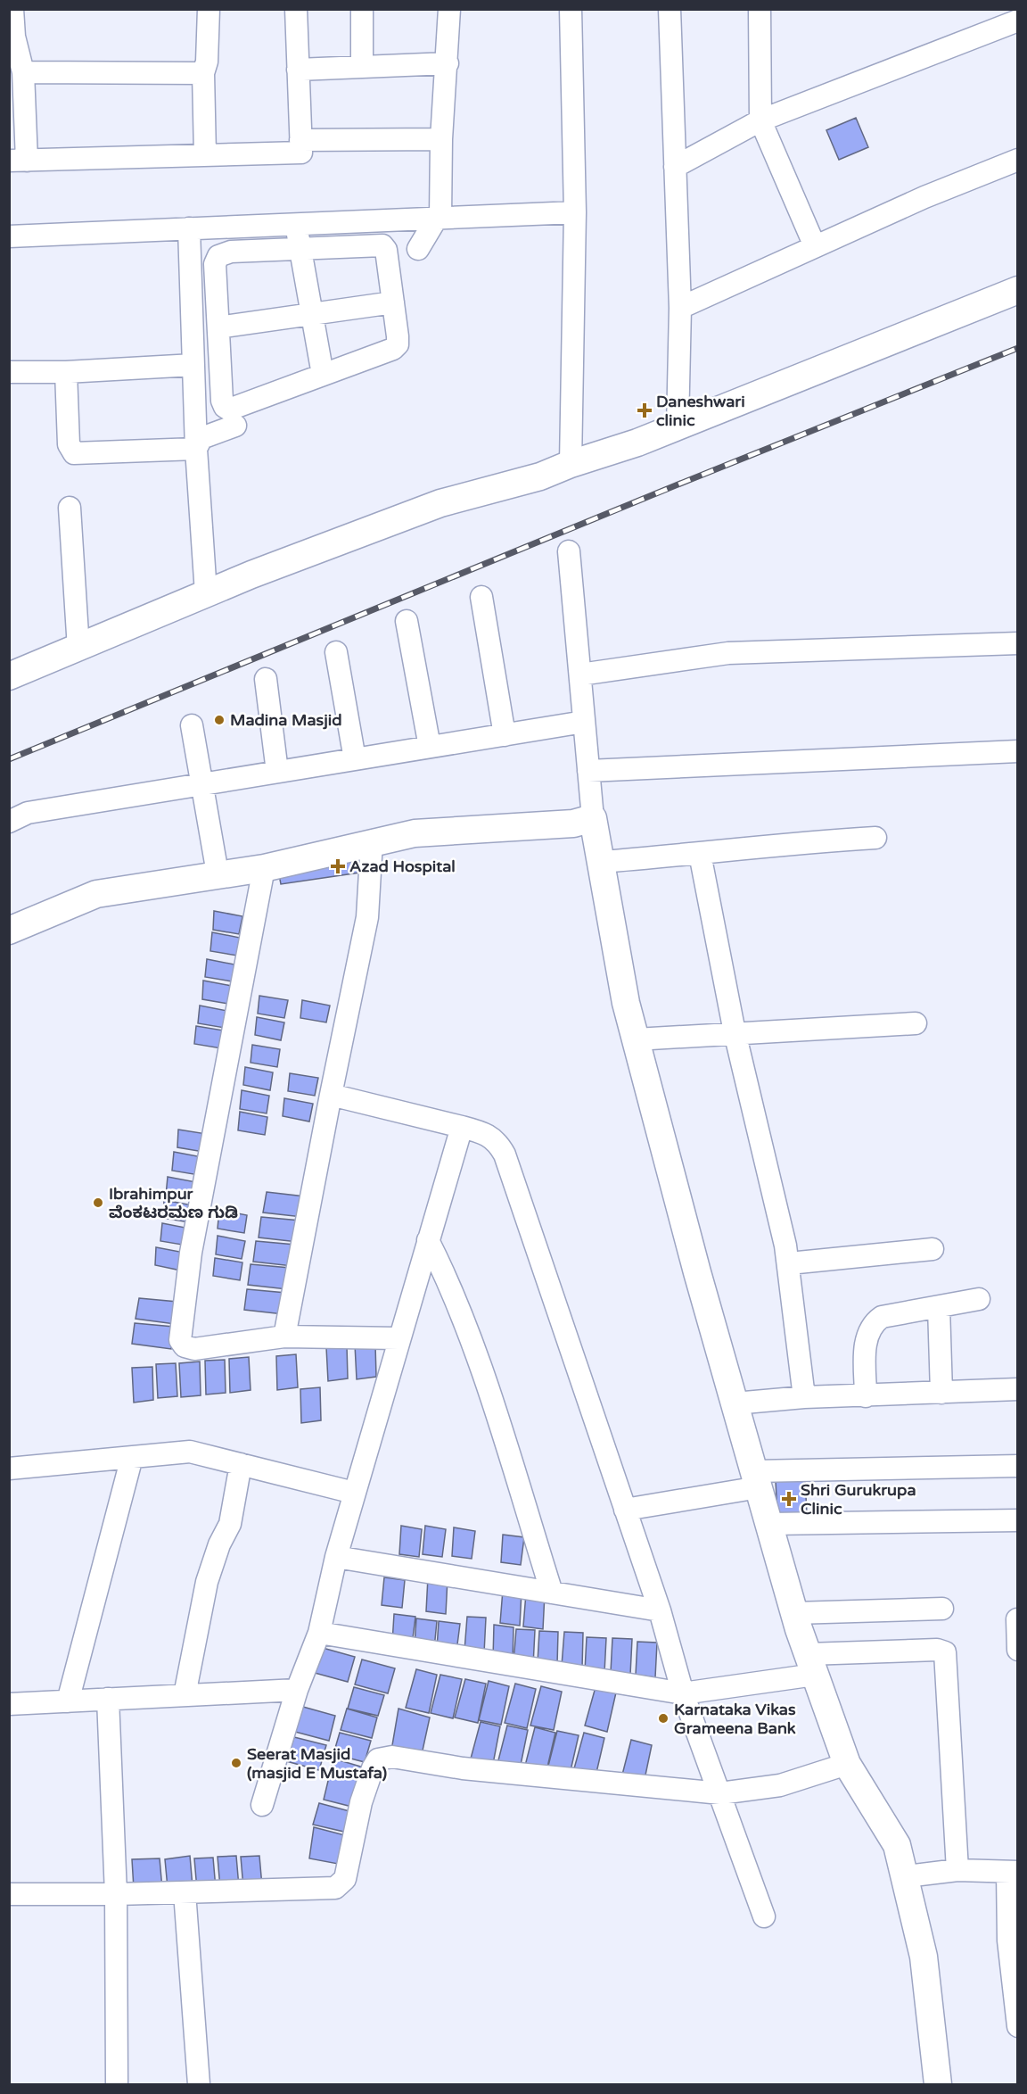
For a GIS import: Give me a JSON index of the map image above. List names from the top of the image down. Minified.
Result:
{"places":{"health":["Daneshwari clinic","Azad Hospital","Shri Gurukrupa Clinic"],"other":["Madina Masjid","Ibrahimpur ವೆಂಕಟರಮಣ ಗುಡಿ","Karnataka Vikas Grameena Bank","Seerat Masjid (masjid E Mustafa)"]}}
